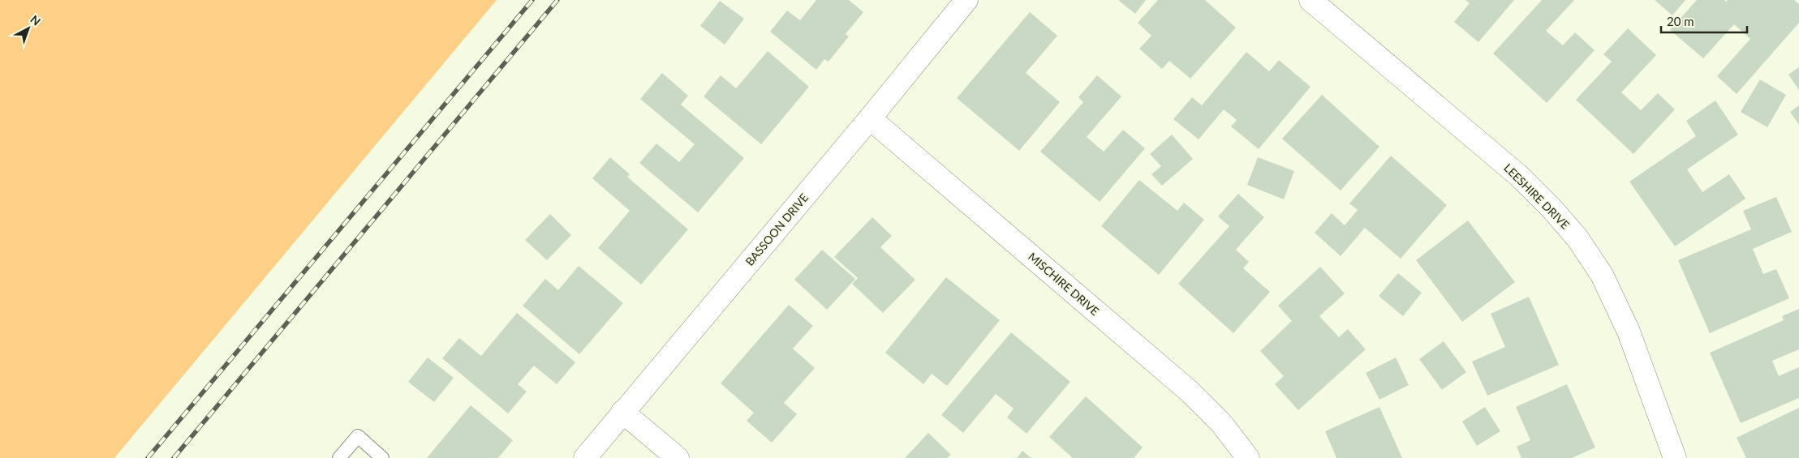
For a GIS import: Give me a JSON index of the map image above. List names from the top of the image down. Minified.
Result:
{"streets":{"street":["LEESHIRE DRIVE","BASSOON DRIVE","MISCHIRE DRIVE"]},"crossings":[["BASSOON DRIVE","MISCHIRE DRIVE"]],"scale_bar":"20 m","north":"top right"}
